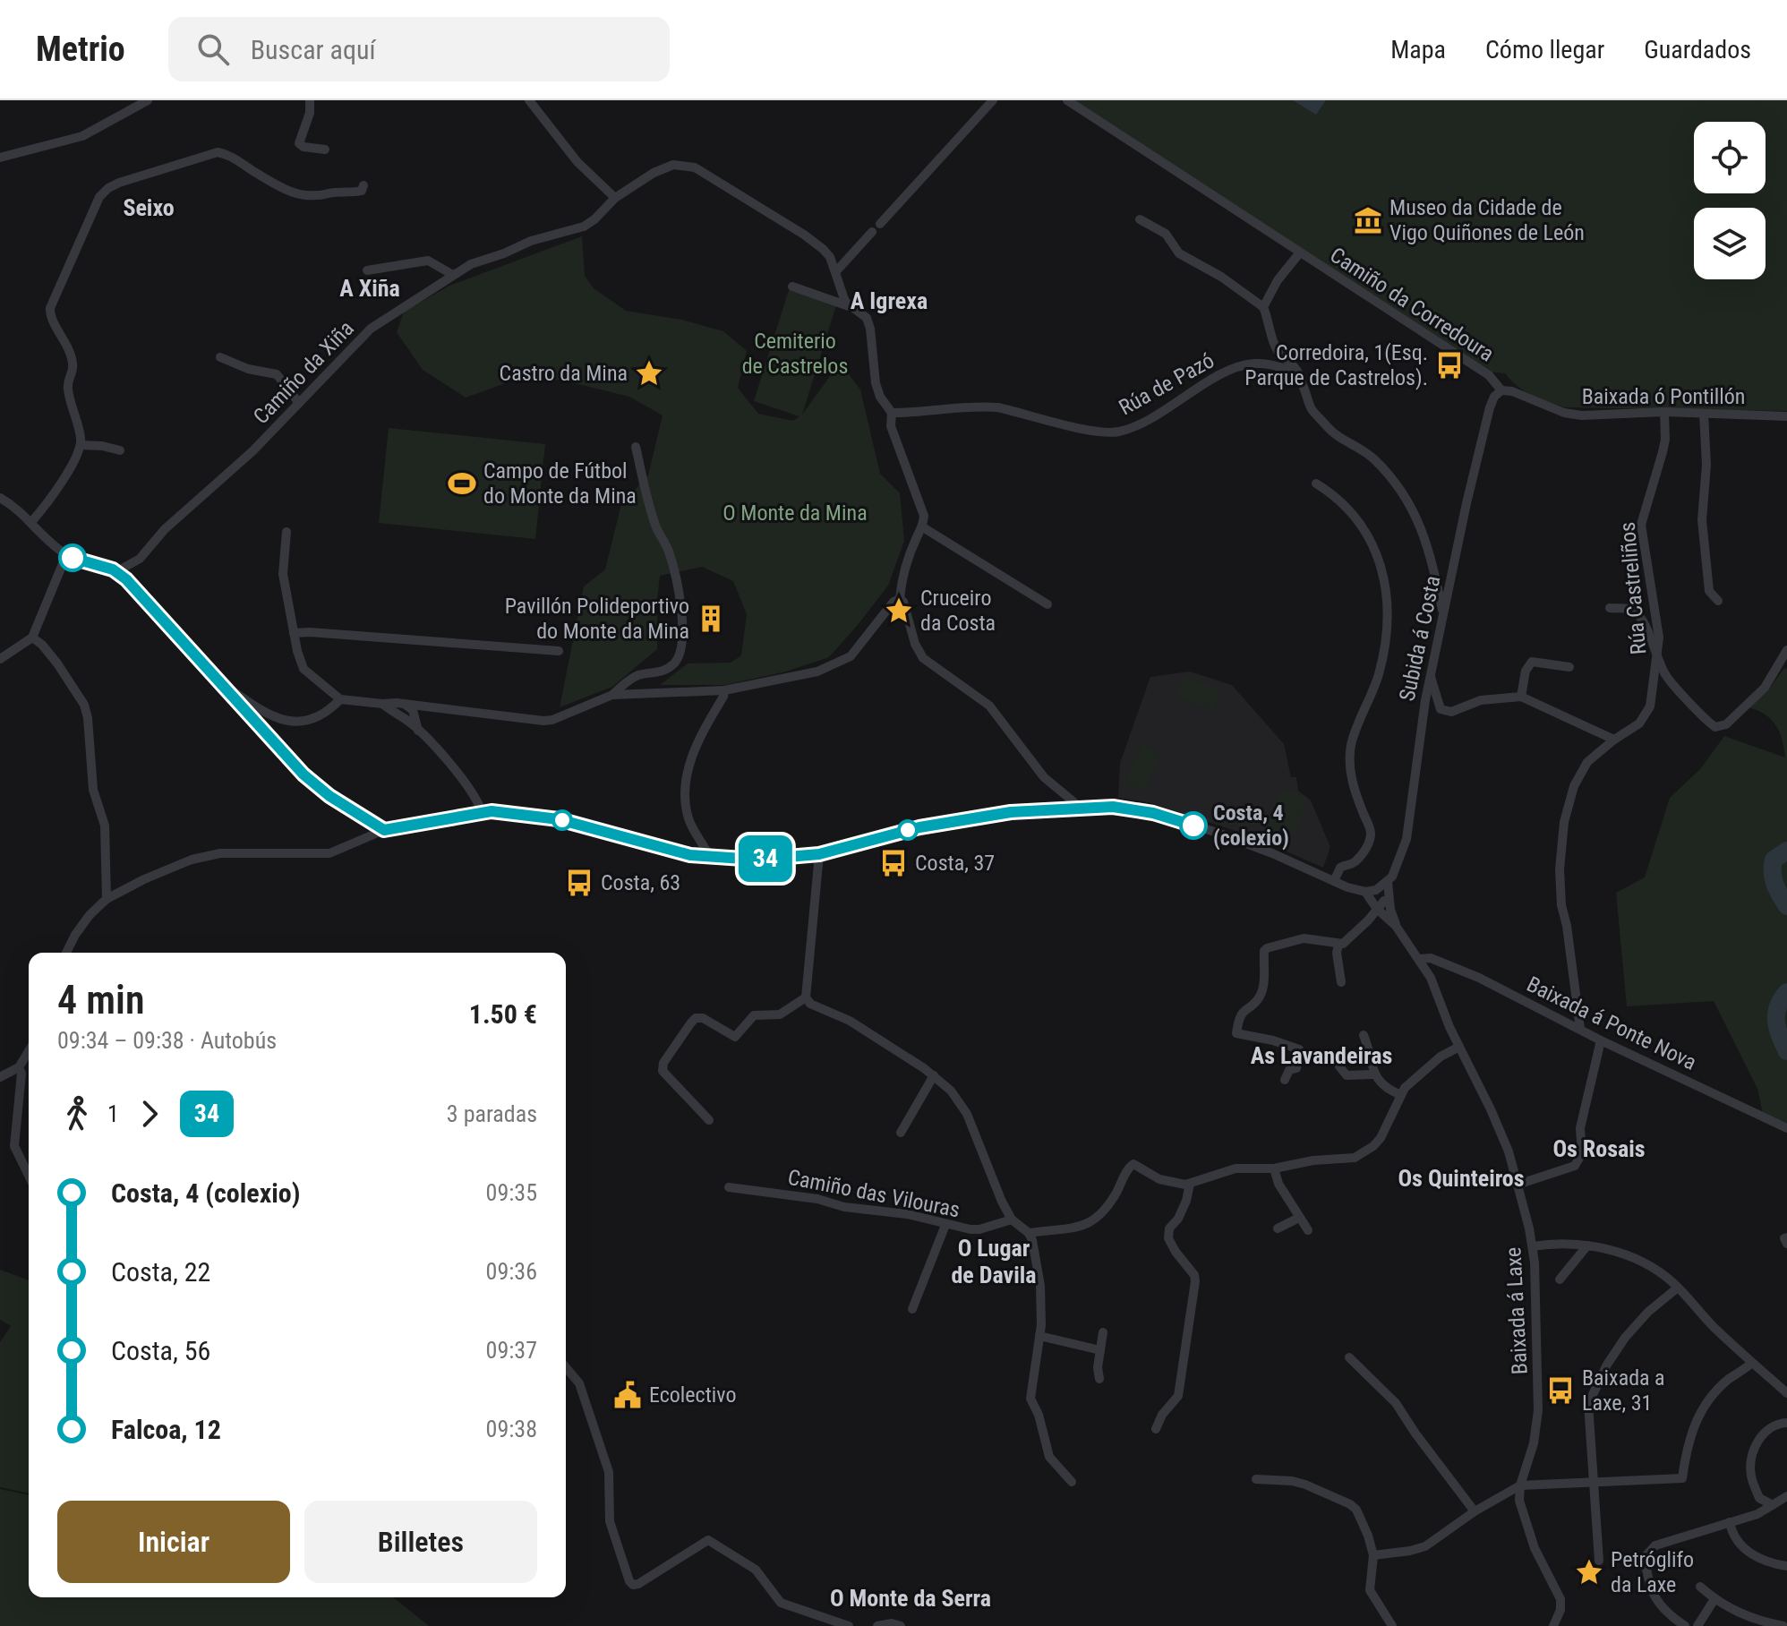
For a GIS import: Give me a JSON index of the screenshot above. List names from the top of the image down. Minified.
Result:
{"streets":{"street":["Camiño da Corredoura","Camiño da Xiña","Rúa de Pazó","Baixada ó Pontillón","Rúa Castreliños","Subida á Costa","Baixada á Ponte Nova","Camiño das Vilouras","Baixada á Laxe"]},"crossings":[["Camiño da Corredoura","Baixada ó Pontillón"],["Camiño da Corredoura","Subida á Costa"],["Camiño da Xiña","Rúa de Pazó"],["Baixada ó Pontillón","Rúa Castreliños"],["Baixada ó Pontillón","Subida á Costa"],["Rúa Castreliños","Baixada á Ponte Nova"],["Subida á Costa","Baixada á Laxe"],["Baixada á Ponte Nova","Baixada á Laxe"]],"districts":["Seixo","A Xiña","A Igrexa","As Lavandeiras","Os Rosais","Os Quinteiros","O Lugar de Davila","O Monte da Serra"],"parks":["Cemiterio de Castrelos","O Monte da Mina"],"places":{"museum":["Museo da Cidade de Vigo Quiñones de León"],"bus stop":["Corredoira, 1(Esq. Parque de Castrelos).","Costa, 37","Costa, 63","Baixada a Laxe, 31"],"place":["Castro da Mina","Cruceiro da Costa","Petróglifo da Laxe"],"sports":["Campo de Fútbol do Monte da Mina"],"building":["Pavillón Polideportivo do Monte da Mina"],"other":["Costa, 4 (colexio)"],"public building":["Ecolectivo"]},"lines":["bus line 34"],"page":{"header":"Metrio","search":"Buscar aquí","nav":["Mapa","Cómo llegar","Guardados"],"on_map":"34","heading":["4 min","09:34 – 09:38 · Autobús","1.50 €"],"legs":["1","34","3 paradas"],"list":[{"name":"Costa, 4 (colexio)","value":"09:35"},{"name":"Costa, 22","value":"09:36"},{"name":"Costa, 56","value":"09:37"},{"name":"Falcoa, 12","value":"09:38"}],"buttons":["Iniciar","Billetes"]}}
